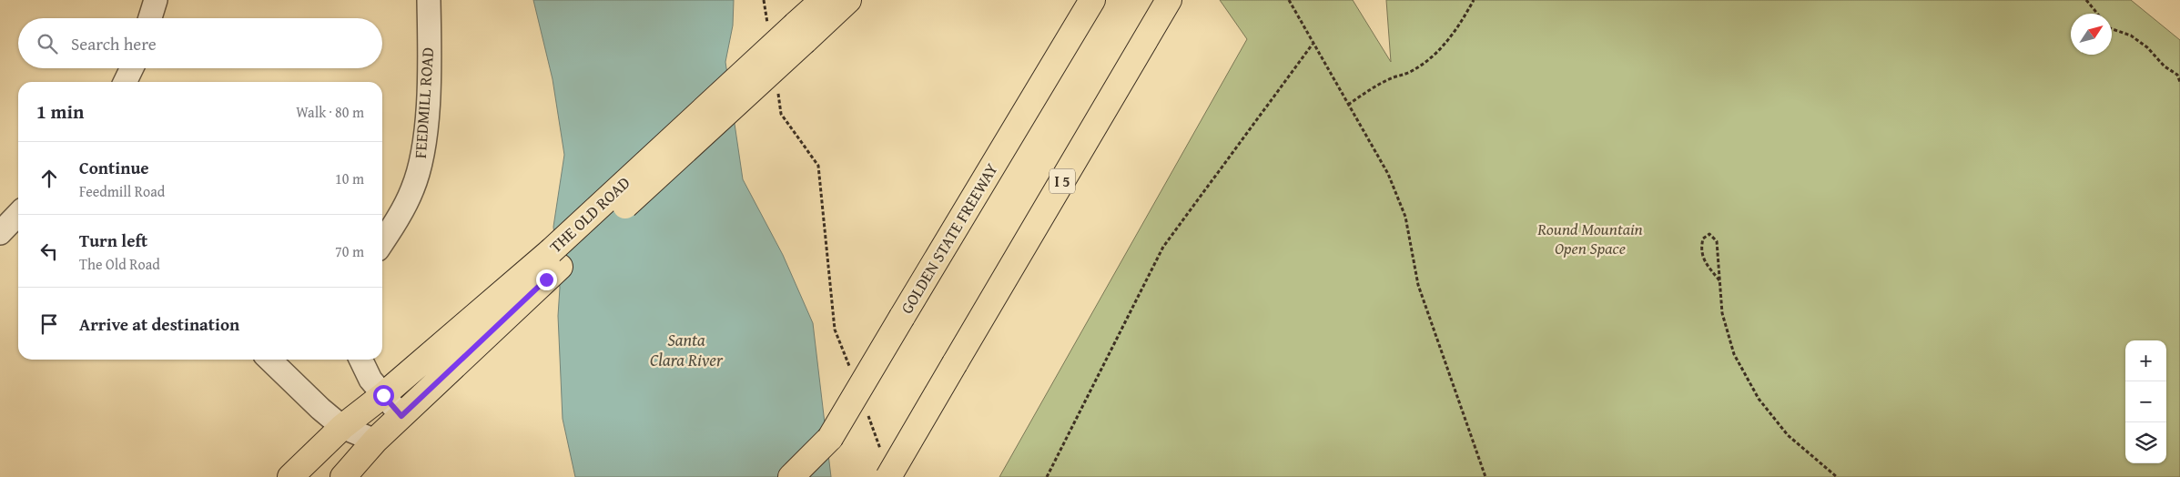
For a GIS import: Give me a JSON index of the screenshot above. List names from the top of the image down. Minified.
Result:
{"streets":{"main road":["I 5","THE OLD ROAD","GOLDEN STATE FREEWAY"],"street":["FEEDMILL ROAD"]},"water":["Santa Clara River"],"parks":["Round Mountain Open Space"],"north":"top right","page":{"search":"Search here","heading":["1 min","Walk · 80 m"],"list":[["Continue","Feedmill Road","10 m"],["Turn left","The Old Road","70 m"],"Arrive at destination"],"map_buttons":["+","−"]}}
